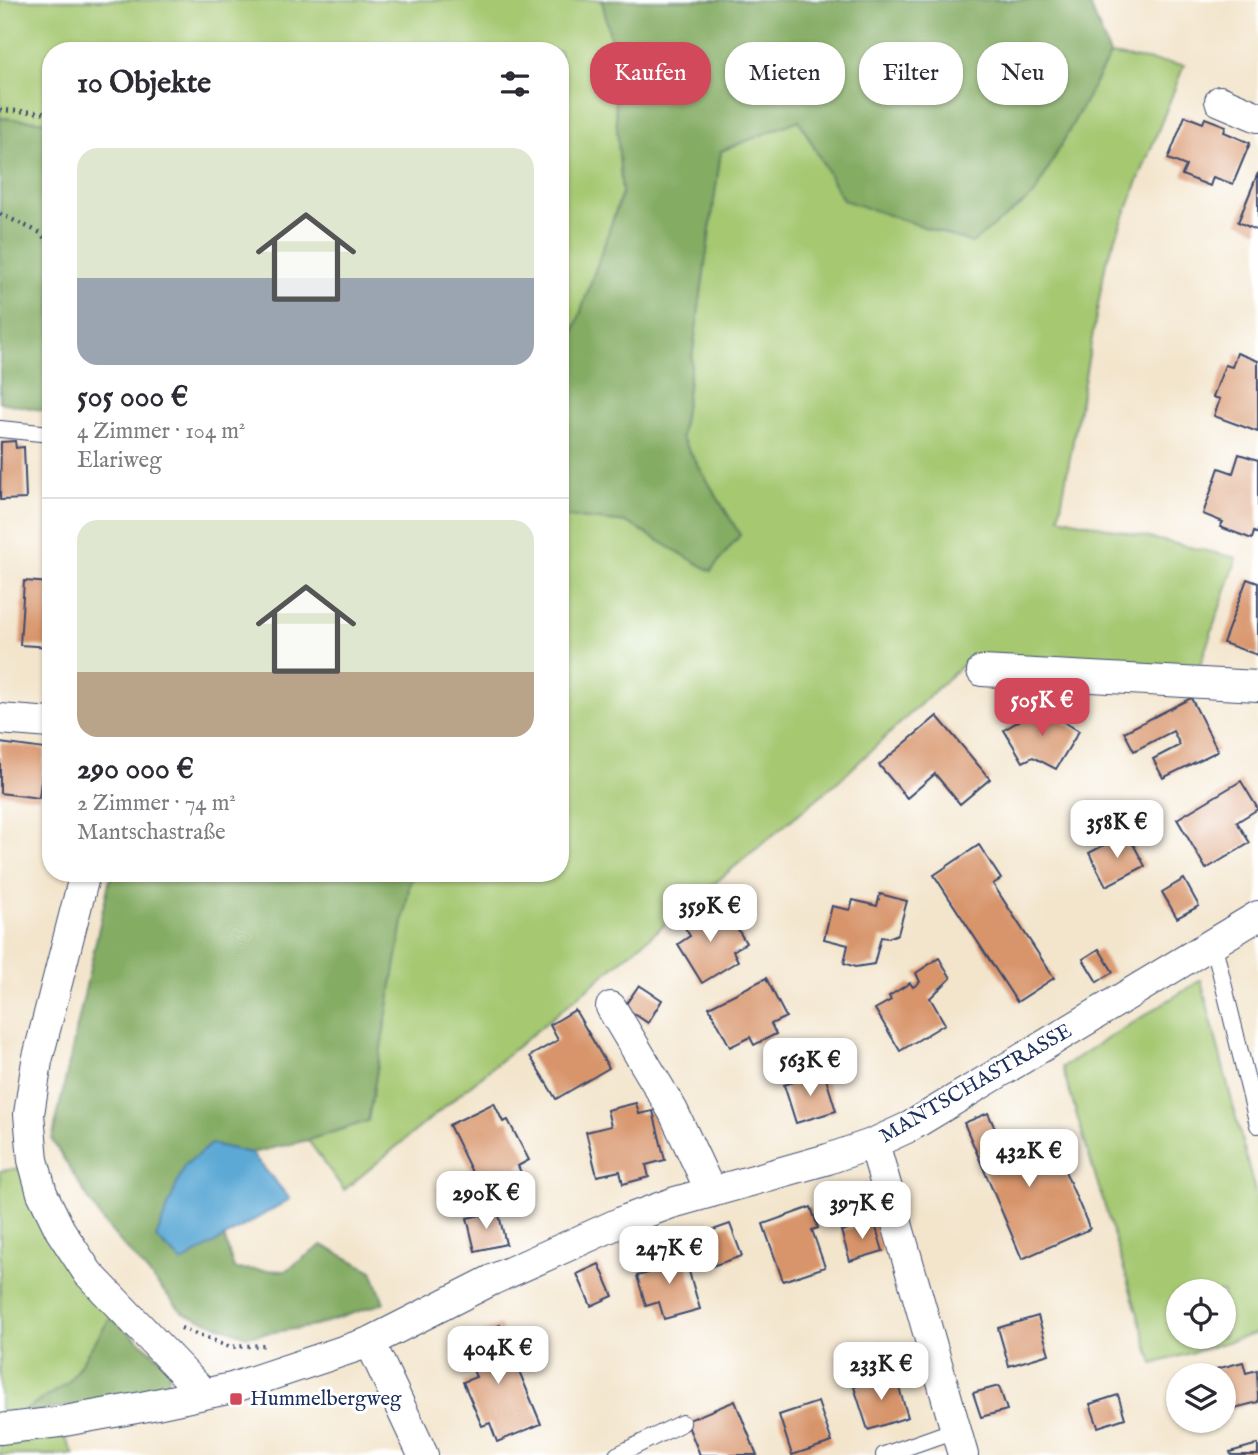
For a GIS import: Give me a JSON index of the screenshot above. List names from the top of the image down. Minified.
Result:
{"streets":{"street":["MANTSCHASTRASSE"]},"places":{"transit":["Hummelbergweg"]},"page":{"chip":["Kaufen","Mieten","Filter","Neu"],"heading":"10 Objekte","list":[{"name":"505 000 €","note":"4 Zimmer · 104 m² · Elariweg"},{"name":"290 000 €","note":"2 Zimmer · 74 m² · Mantschastraße"}],"price":["505K €","358K €","359K €","563K €","432K €","290K €","397K €","247K €","404K €","233K €"]}}
